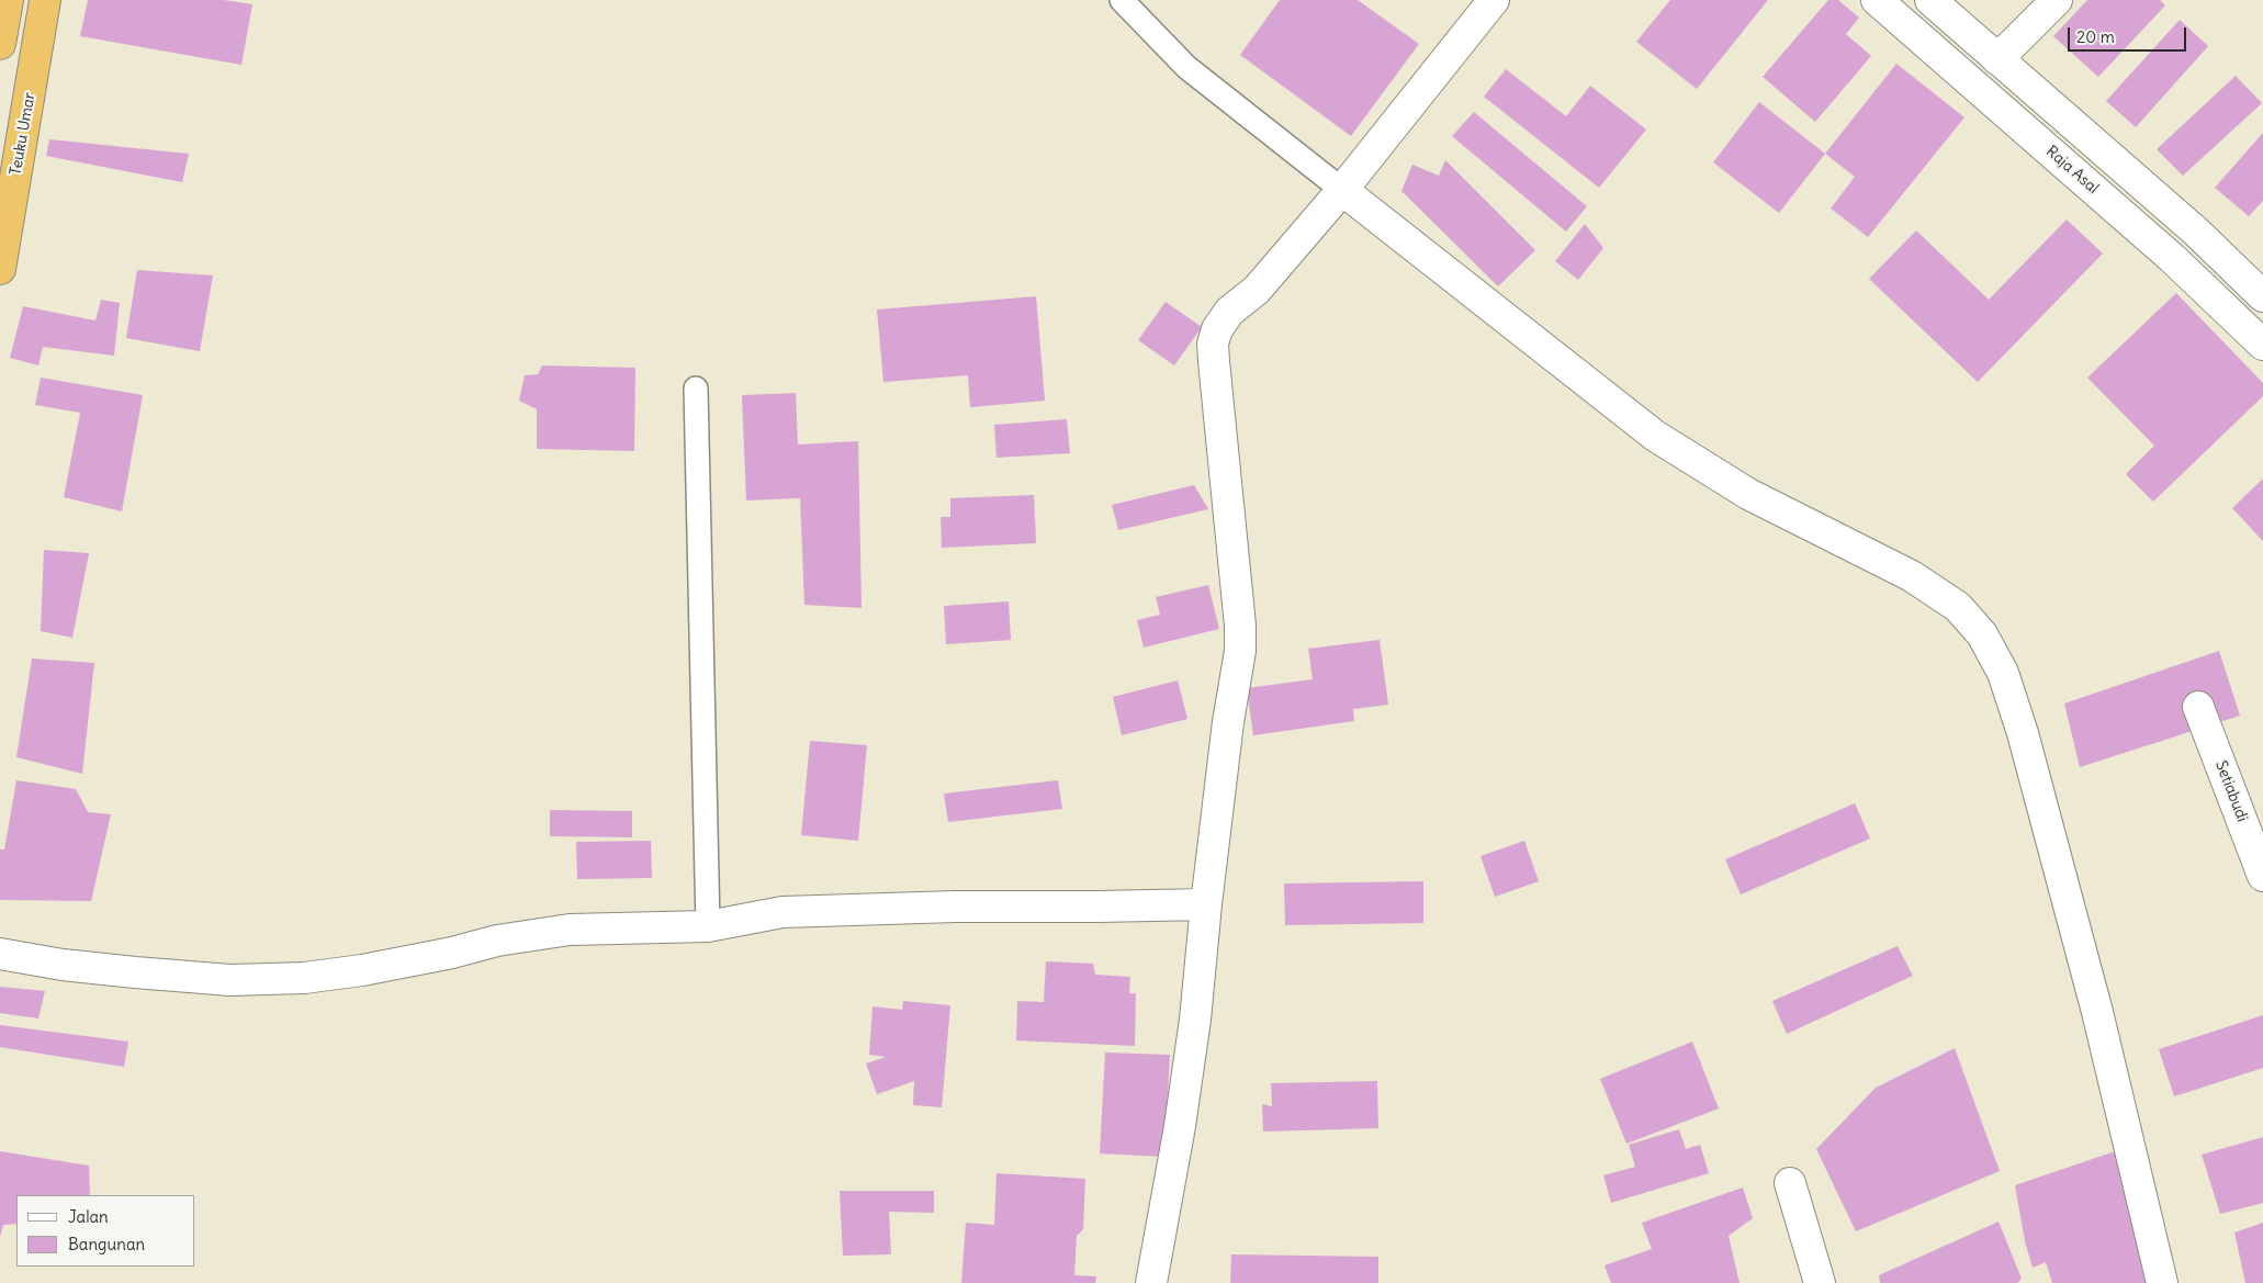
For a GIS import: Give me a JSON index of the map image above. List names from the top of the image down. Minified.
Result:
{"streets":{"highway":["Teuku Umar"],"street":["Raja Asal","Setiabudi"]},"legend":["Jalan","Bangunan"],"scale_bar":"20 m"}
